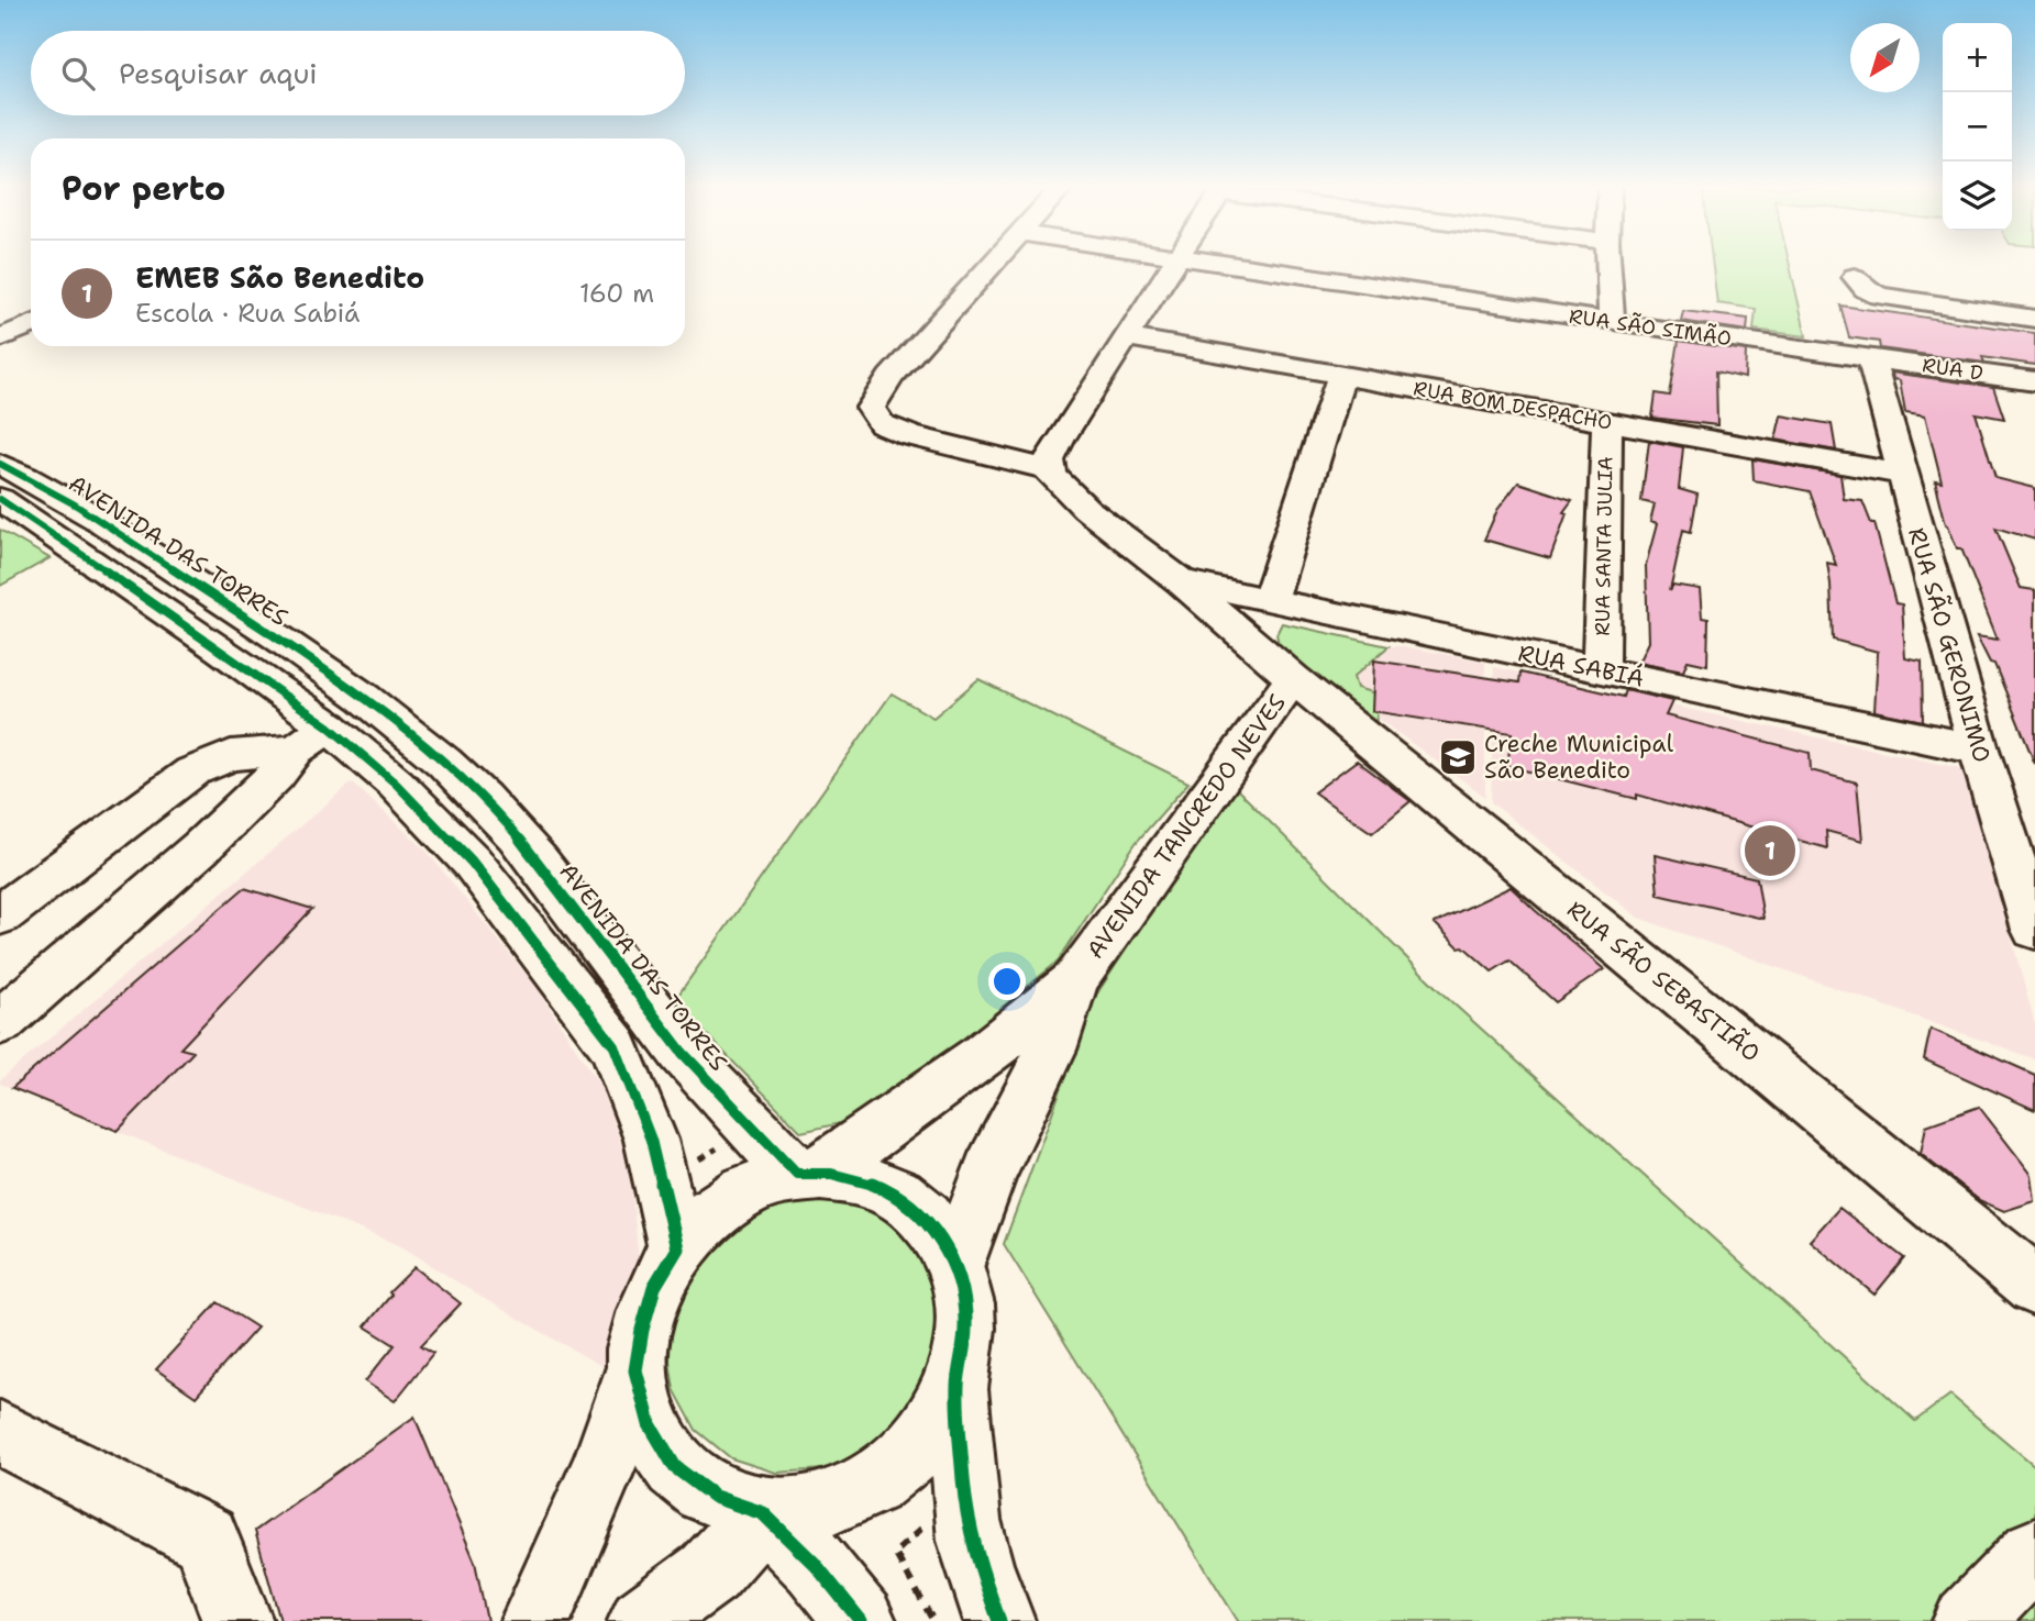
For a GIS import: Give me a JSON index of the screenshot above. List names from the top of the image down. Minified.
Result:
{"streets":{"street":["RUA SÃO SIMÃO","RUA D","RUA BOM DESPACHO","RUA SANTA JULIA","AVENIDA DAS TORRES","RUA SÃO GERONIMO","RUA SABIÁ","AVENIDA TANCREDO NEVES","RUA SÃO SEBASTIÃO"]},"crossings":[["RUA SÃO SIMÃO","RUA D"],["RUA SÃO SIMÃO","RUA SÃO GERONIMO"],["RUA D","RUA SÃO GERONIMO"],["RUA BOM DESPACHO","RUA SANTA JULIA"],["RUA BOM DESPACHO","RUA SÃO GERONIMO"],["RUA SANTA JULIA","RUA SABIÁ"],["AVENIDA DAS TORRES","AVENIDA TANCREDO NEVES"],["RUA SÃO GERONIMO","RUA SABIÁ"],["RUA SABIÁ","AVENIDA TANCREDO NEVES"],["AVENIDA TANCREDO NEVES","RUA SÃO SEBASTIÃO"]],"places":{"school or university":["Creche Municipal São Benedito"]},"north":"bottom left","page":{"map_buttons":["+","−"],"search":"Pesquisar aqui","heading":"Por perto","list":[{"mark":"1","name":"EMEB São Benedito","note":"Escola · Rua Sabiá","value":"160 m"}],"pins":"1"}}
